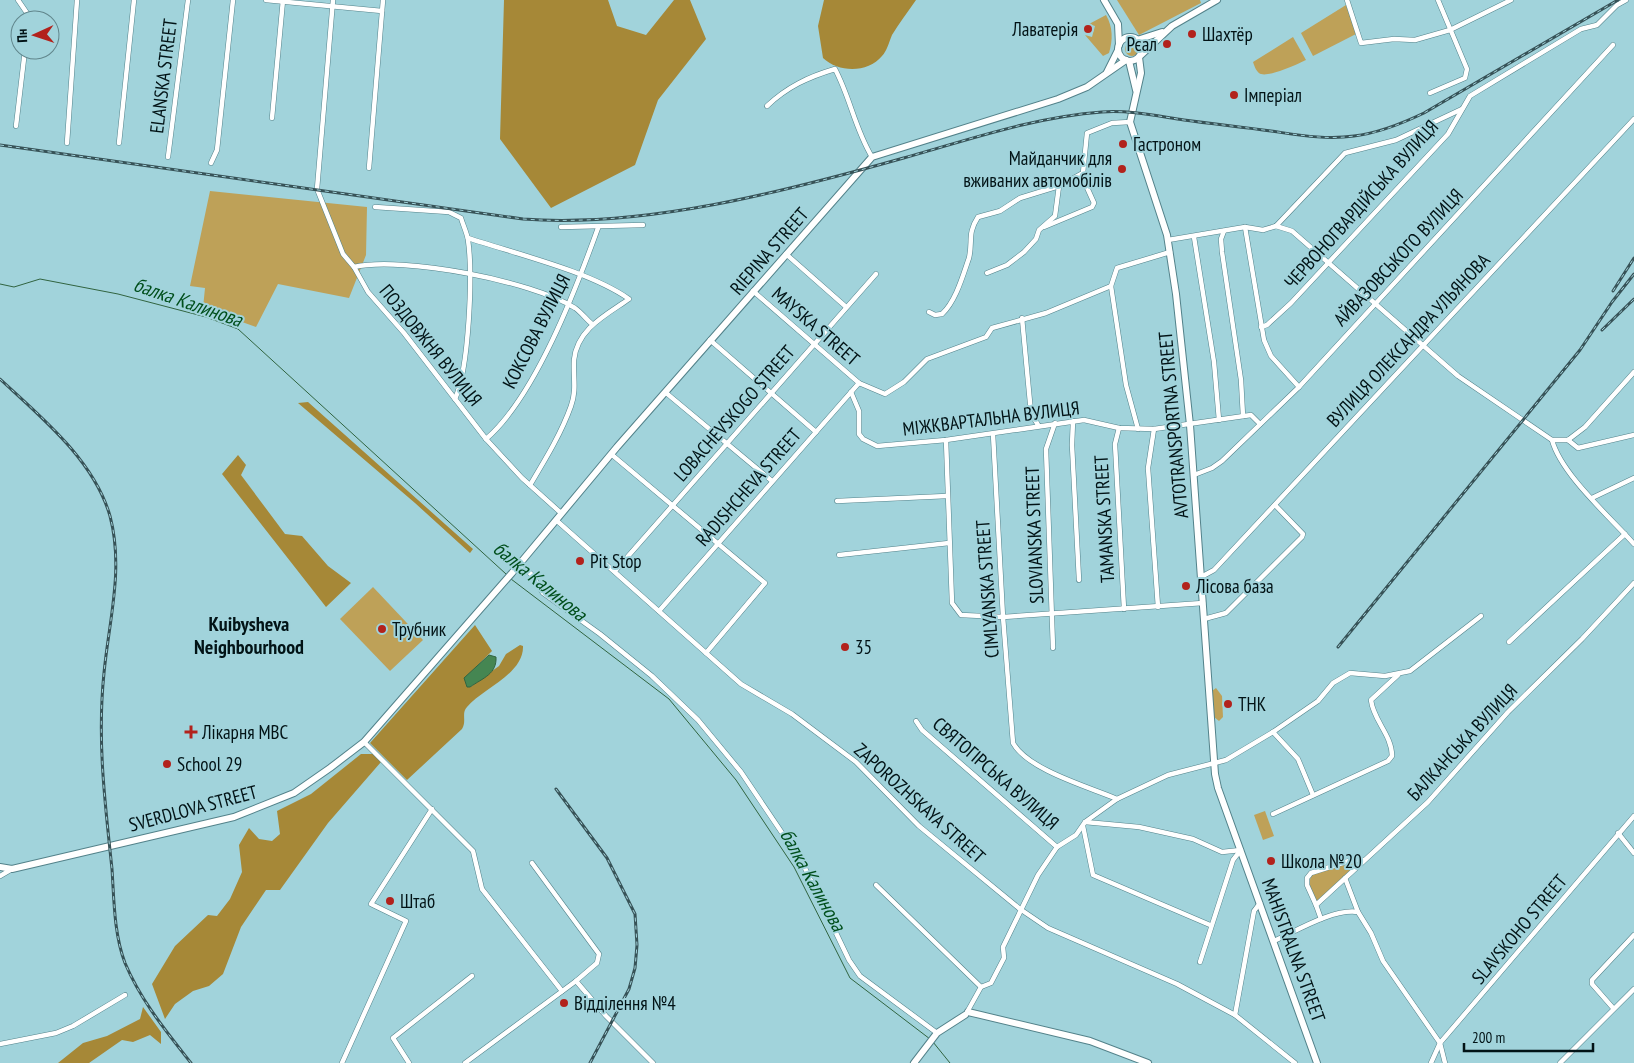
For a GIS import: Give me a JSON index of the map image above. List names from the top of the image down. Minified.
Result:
{"streets":{"street":["ELANSKA STREET","ЧЕРВОНОГВАРДІЙСЬКА ВУЛИЦЯ","RIEPINA STREET","АЙВАЗОВСЬКОГО ВУЛИЦЯ","MAYSKA STREET","КОКСОВА ВУЛИЦЯ","ВУЛИЦЯ ОЛЕКСАНДРА УЛЬЯНОВА","ПОЗДОВЖНЯ ВУЛИЦЯ","LOBACHEVSKOGO STREET","МІЖКВАРТАЛЬНА ВУЛИЦЯ","AVTOTRANSPORTNA STREET","RADISHCHEVA STREET","TAMANSKA STREET","SLOVIANSKA STREET","CIMLYANSKA STREET","БАЛКАНСЬКА ВУЛИЦЯ","СВЯТОГІРСЬКА ВУЛИЦЯ","ZAPOROZHSKAYA STREET","SVERDLOVA STREET","SLAVSKOHO STREET","MAHISTRALNA STREET"]},"crossings":[["RIEPINA STREET","MAYSKA STREET"],["RIEPINA STREET","ПОЗДОВЖНЯ ВУЛИЦЯ"],["RIEPINA STREET","ZAPOROZHSKAYA STREET"],["RIEPINA STREET","SVERDLOVA STREET"],["АЙВАЗОВСЬКОГО ВУЛИЦЯ","AVTOTRANSPORTNA STREET"],["MAYSKA STREET","LOBACHEVSKOGO STREET"],["MAYSKA STREET","RADISHCHEVA STREET"],["КОКСОВА ВУЛИЦЯ","ПОЗДОВЖНЯ ВУЛИЦЯ"],["ВУЛИЦЯ ОЛЕКСАНДРА УЛЬЯНОВА","AVTOTRANSPORTNA STREET"],["LOBACHEVSKOGO STREET","ZAPOROZHSKAYA STREET"],["МІЖКВАРТАЛЬНА ВУЛИЦЯ","AVTOTRANSPORTNA STREET"],["МІЖКВАРТАЛЬНА ВУЛИЦЯ","RADISHCHEVA STREET"],["МІЖКВАРТАЛЬНА ВУЛИЦЯ","TAMANSKA STREET"],["МІЖКВАРТАЛЬНА ВУЛИЦЯ","SLOVIANSKA STREET"],["МІЖКВАРТАЛЬНА ВУЛИЦЯ","CIMLYANSKA STREET"],["AVTOTRANSPORTNA STREET","MAHISTRALNA STREET"],["RADISHCHEVA STREET","ZAPOROZHSKAYA STREET"],["СВЯТОГІРСЬКА ВУЛИЦЯ","MAHISTRALNA STREET"]],"districts":["Kuibysheva Neighbourhood"],"water":["балка Калинова"],"places":{"other":["Лаватерія","Шахтёр","Рєал","Імперіал","Гастроном","Майданчик для вживаних автомобілів","Pit Stop","Лісова база","Трубник","35","ТНК","School 29","Школа №20","Штаб","Відділення №4"],"health":["Лікарня МВС"]},"scale_bar":"200 m","north":"left"}
